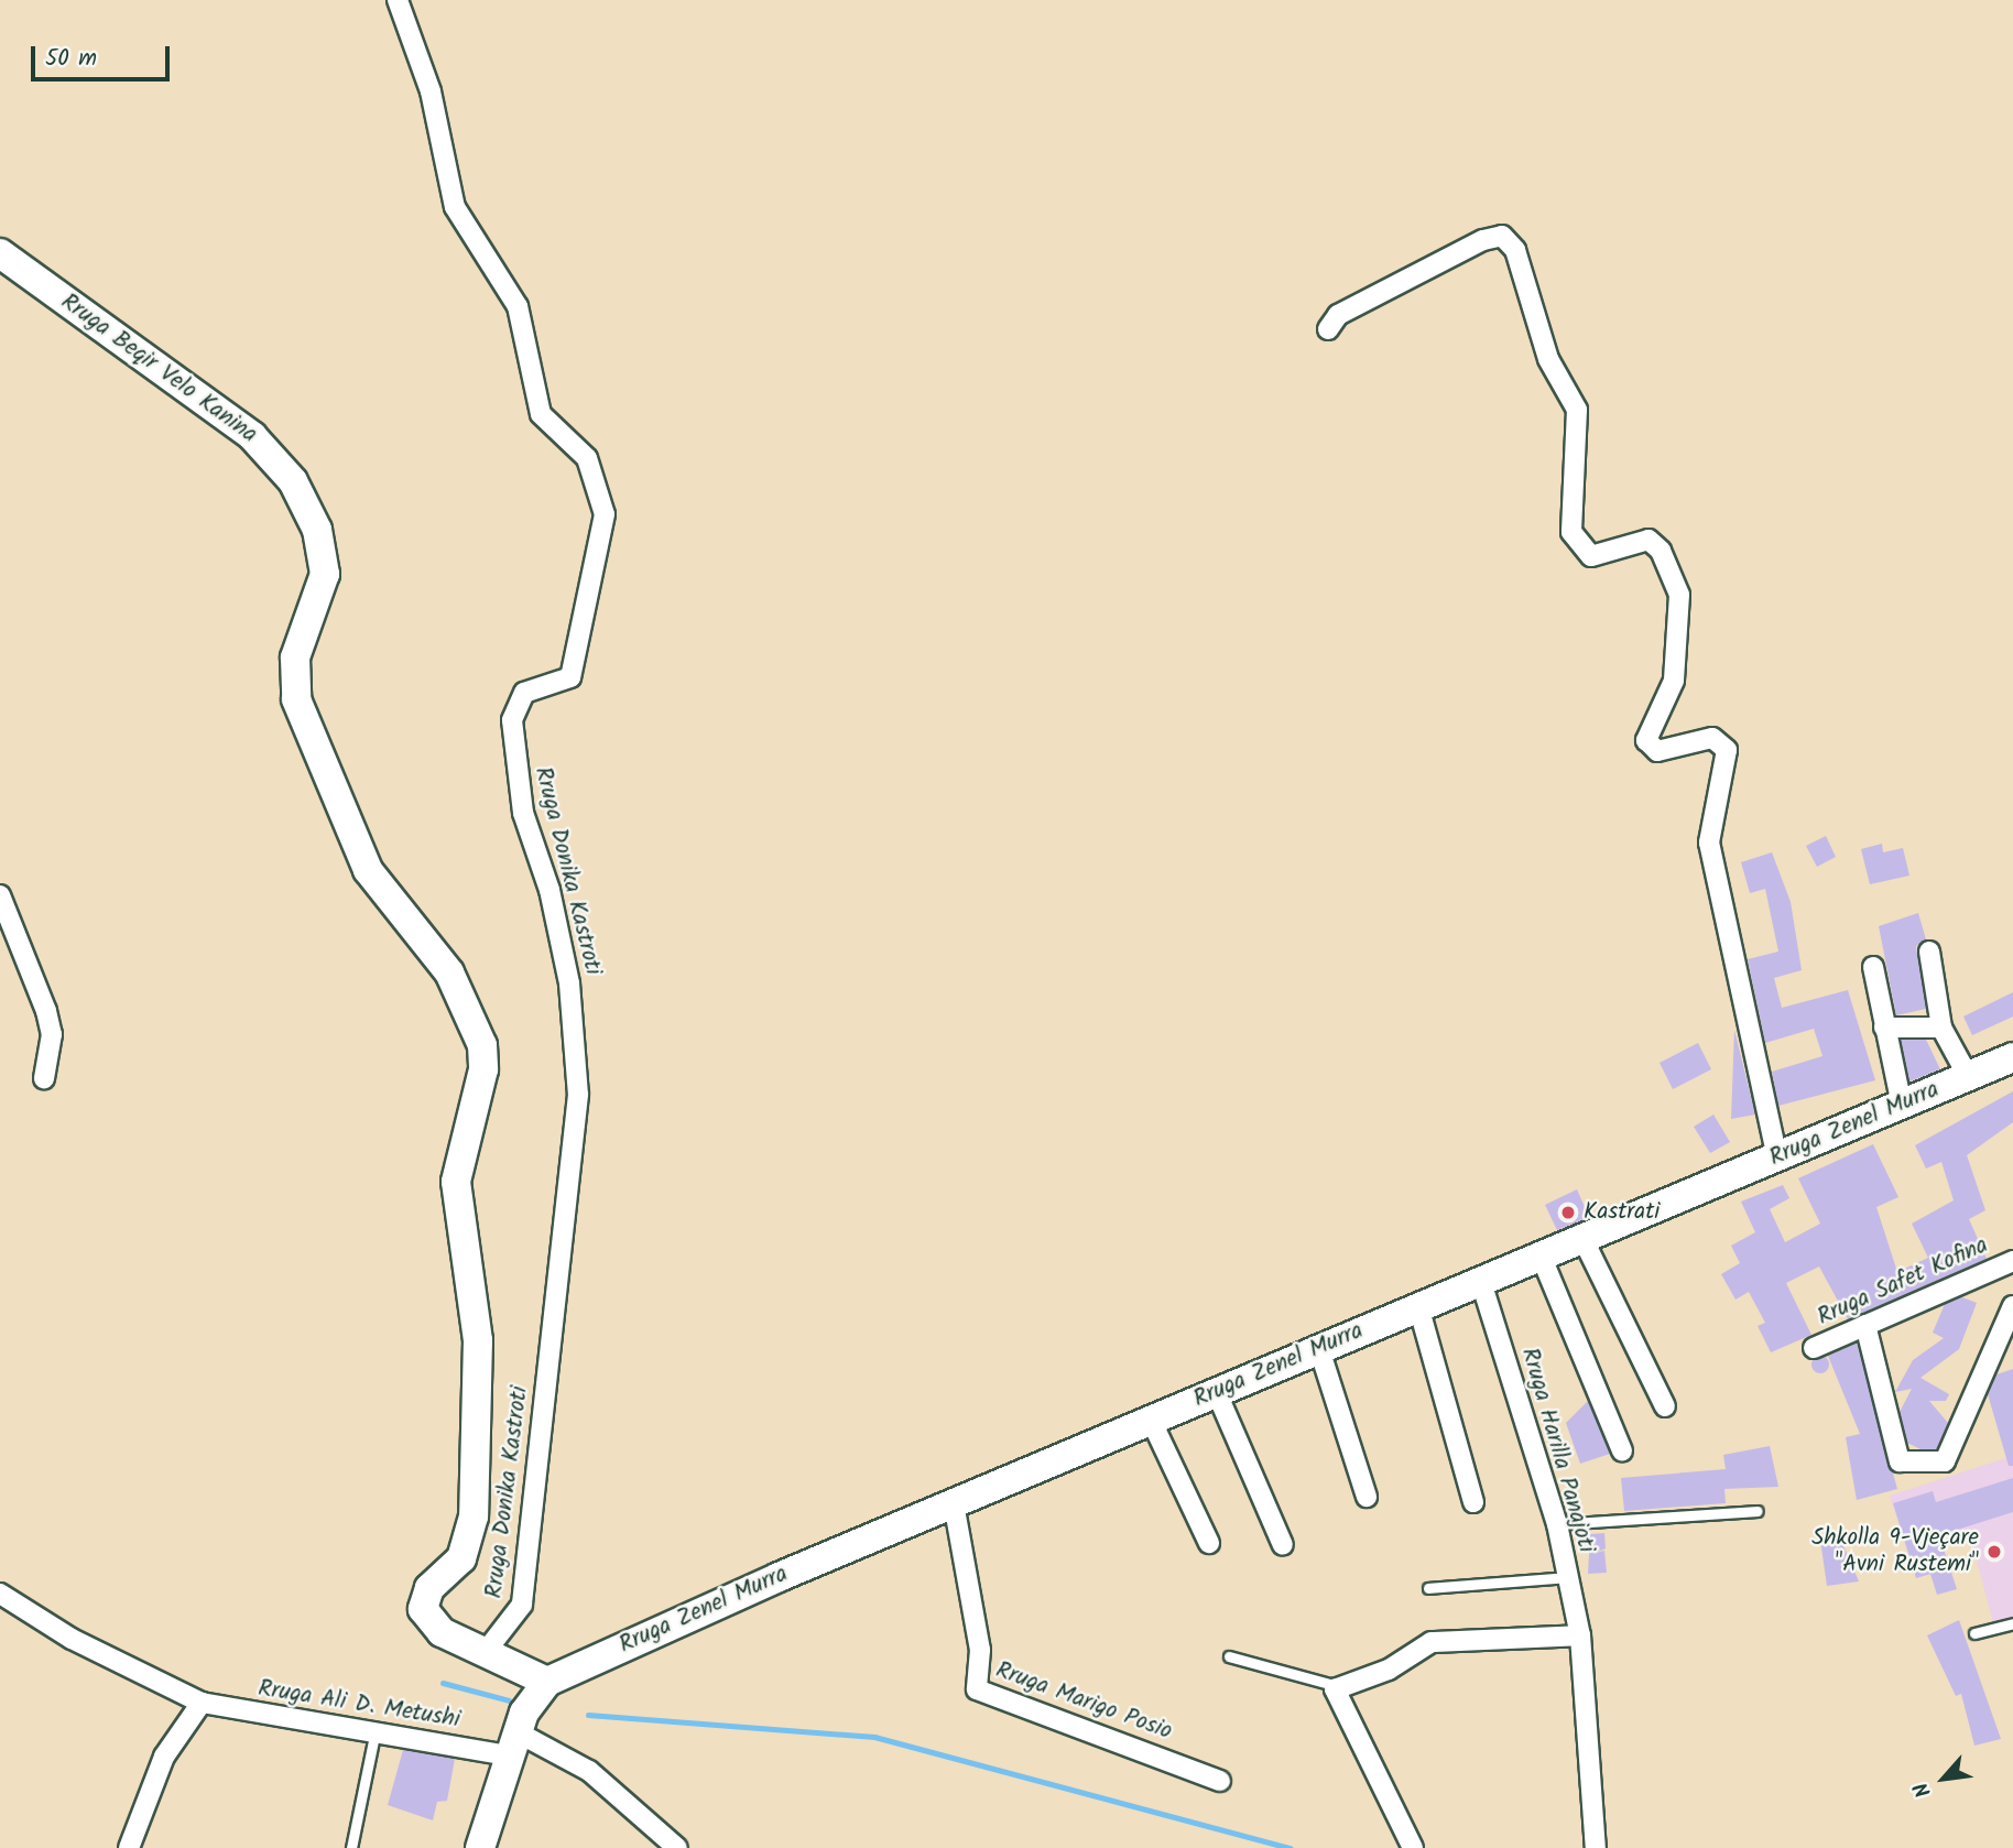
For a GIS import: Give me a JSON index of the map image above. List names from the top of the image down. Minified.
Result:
{"streets":{"main road":["Rruga Beqir Velo Kanina","Rruga Zenel Murra"],"street":["Rruga Donika Kastroti","Rruga Safet Kofina","Rruga Harilla Panajoti","Rruga Marigo Posio","Rruga Ali D. Metushi"]},"crossings":[["Rruga Beqir Velo Kanina","Rruga Donika Kastroti"],["Rruga Zenel Murra","Rruga Harilla Panajoti"],["Rruga Zenel Murra","Rruga Marigo Posio"]],"places":["Kastrati","Shkolla 9-Vjeçare \"Avni Rustemi\""],"scale_bar":"50 m","north":"bottom left"}
